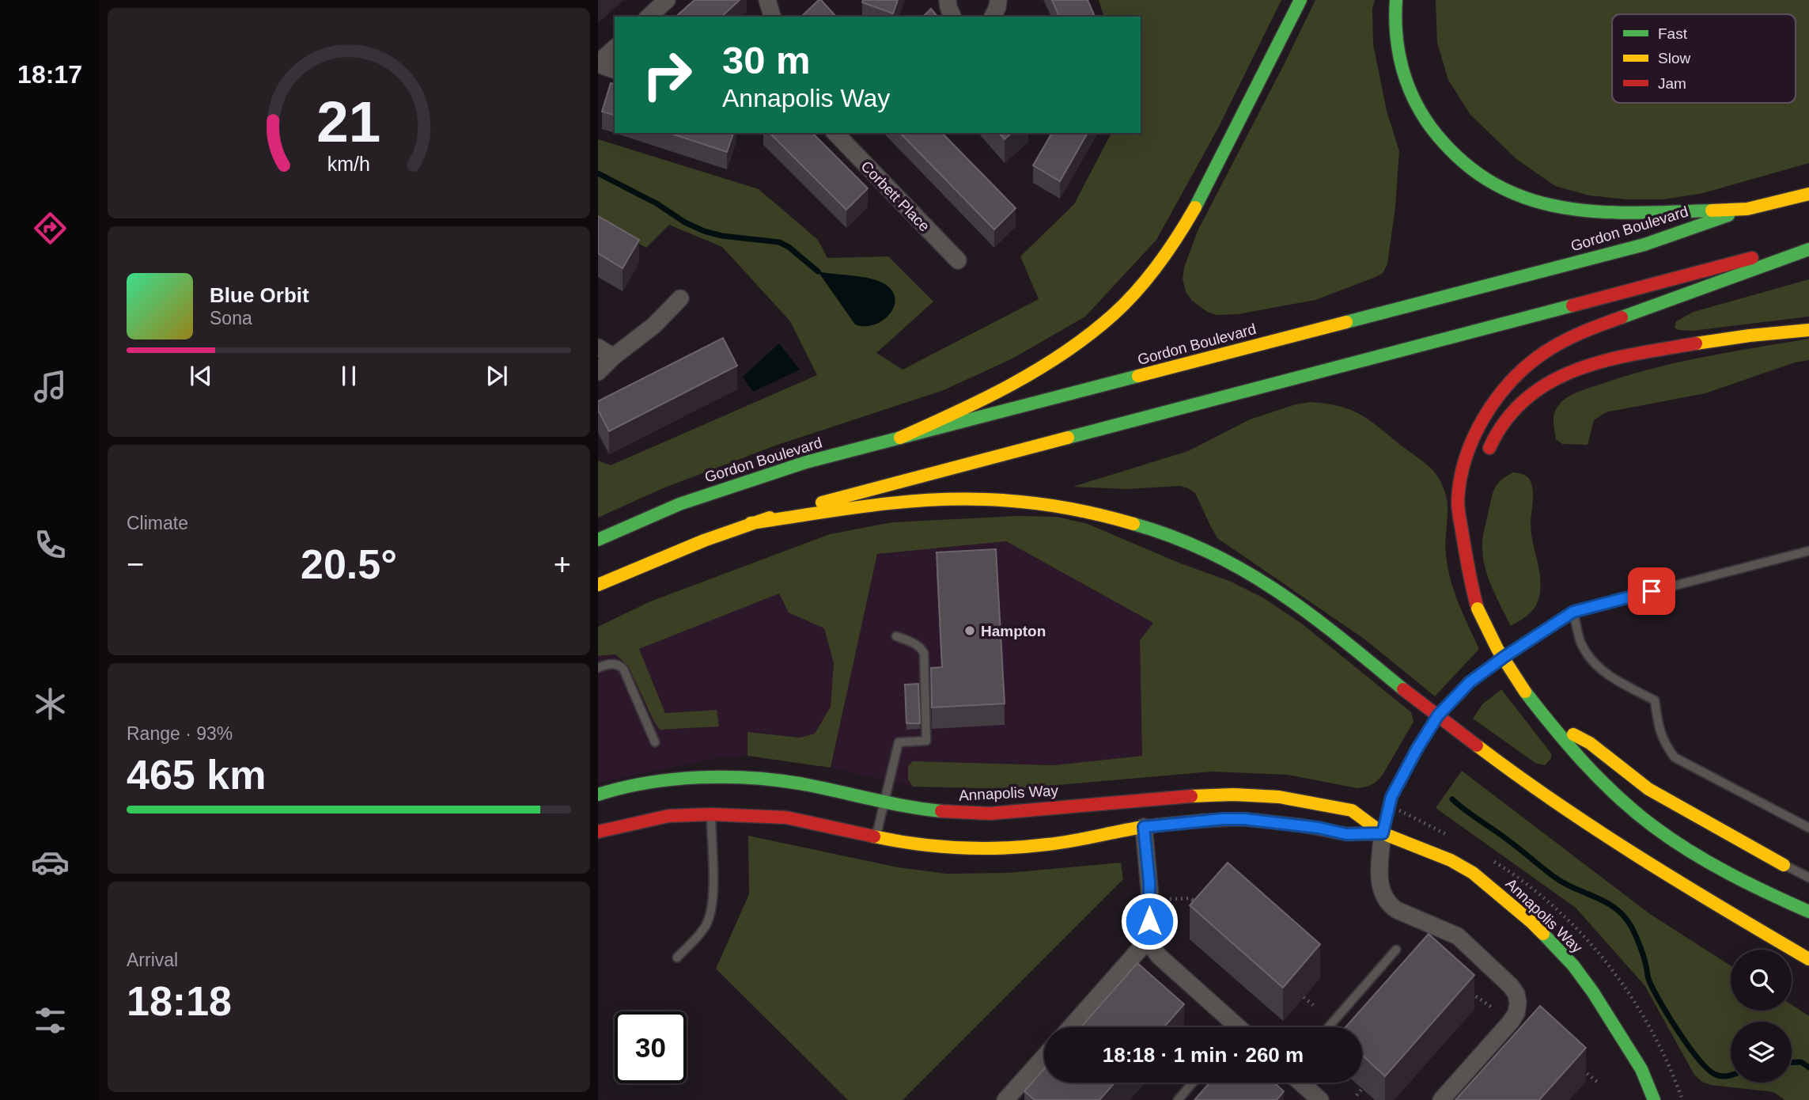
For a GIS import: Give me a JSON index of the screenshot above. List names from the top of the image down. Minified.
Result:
{"streets":{"main road":["Gordon Boulevard","Annapolis Way"],"street":["Corbett Place"]},"places":["Hampton"],"legend":["Fast","Slow","Jam"],"page":{"tabs":"18:17","turn":["30 m","Annapolis Way"],"song":["Blue Orbit","Sona"],"tile":["Climate",["Range · 93%","465 km"],["Arrival","18:18"]],"heat":["−","20.5°","+"],"limit":"30","trip":"18:18 · 1 min · 260 m","gauge":["21","km/h"]}}
